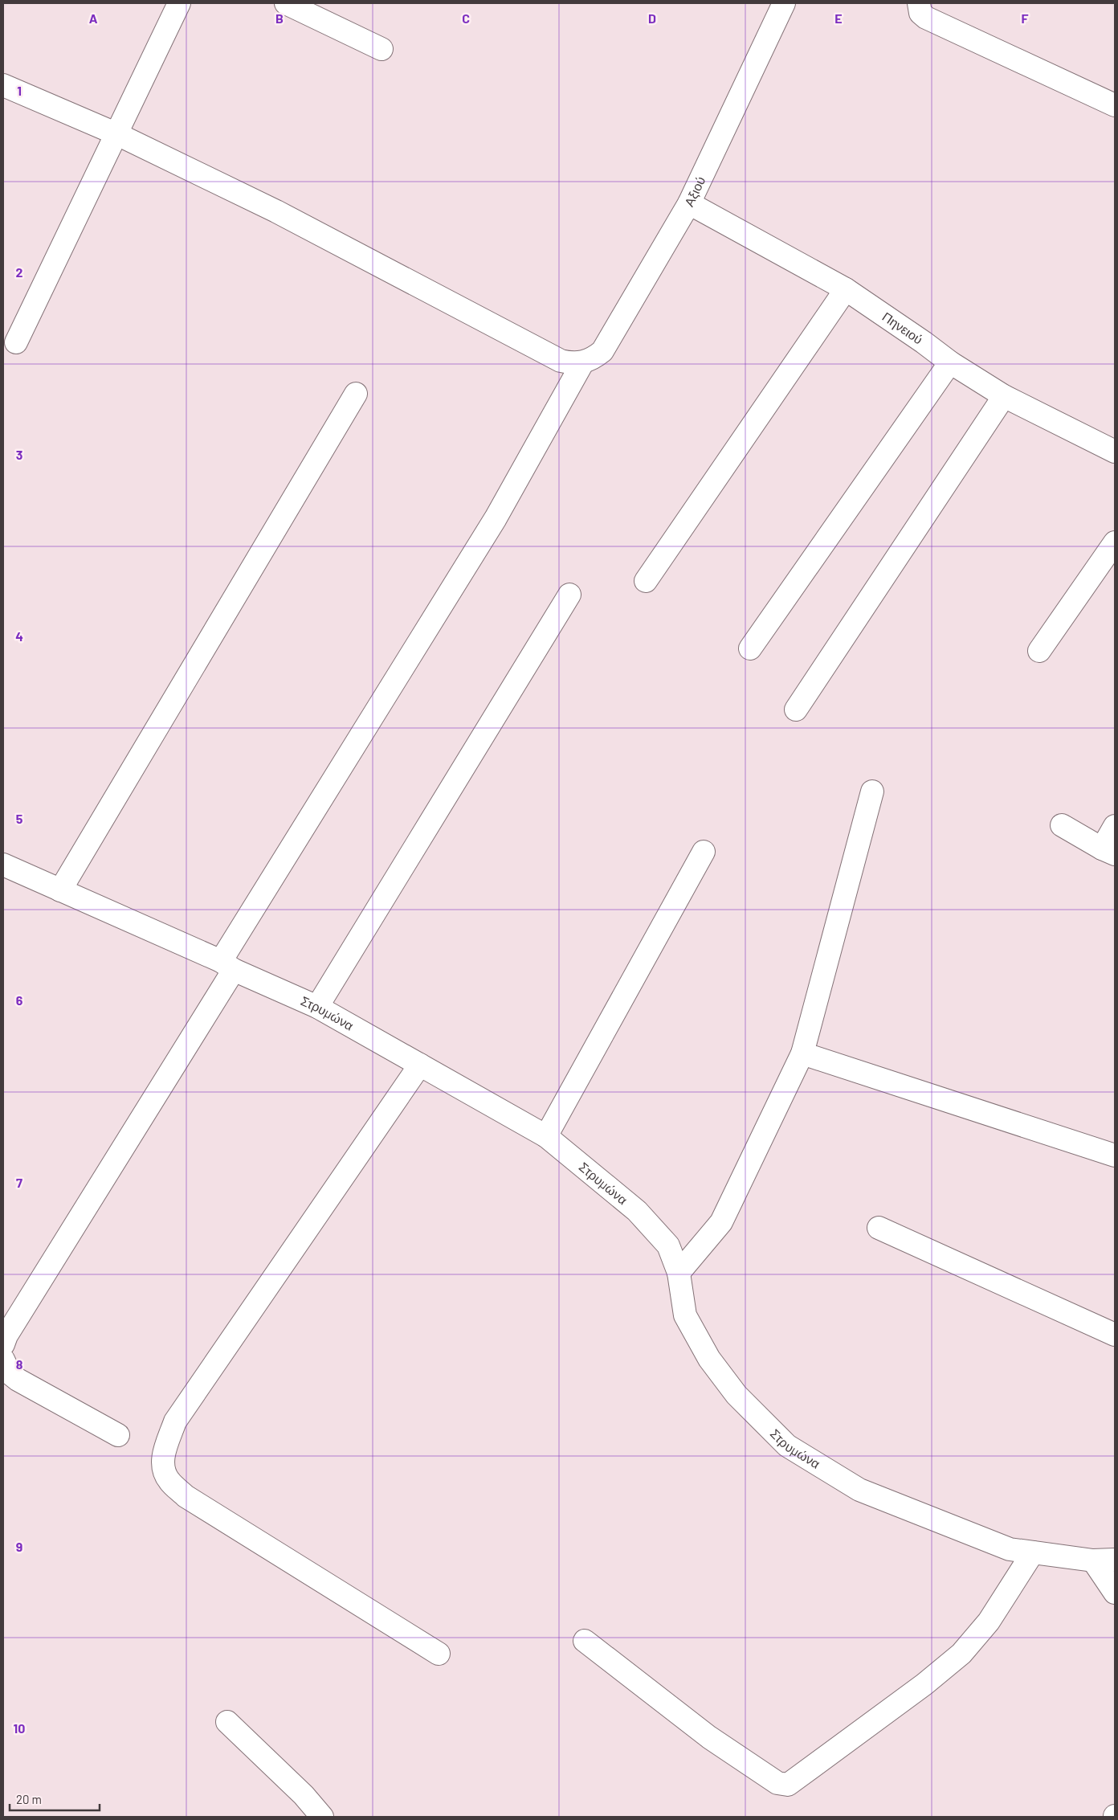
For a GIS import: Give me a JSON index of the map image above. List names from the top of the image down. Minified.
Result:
{"streets":{"street":["Αξιού","Πηνειού","Στρυμώνα"]},"crossings":[["Αξιού","Πηνειού"]],"scale_bar":"20 m","grid":{"columns":["A","B","C","D","E","F"],"rows":["1","2","3","4","5","6","7","8","9","10"]}}
